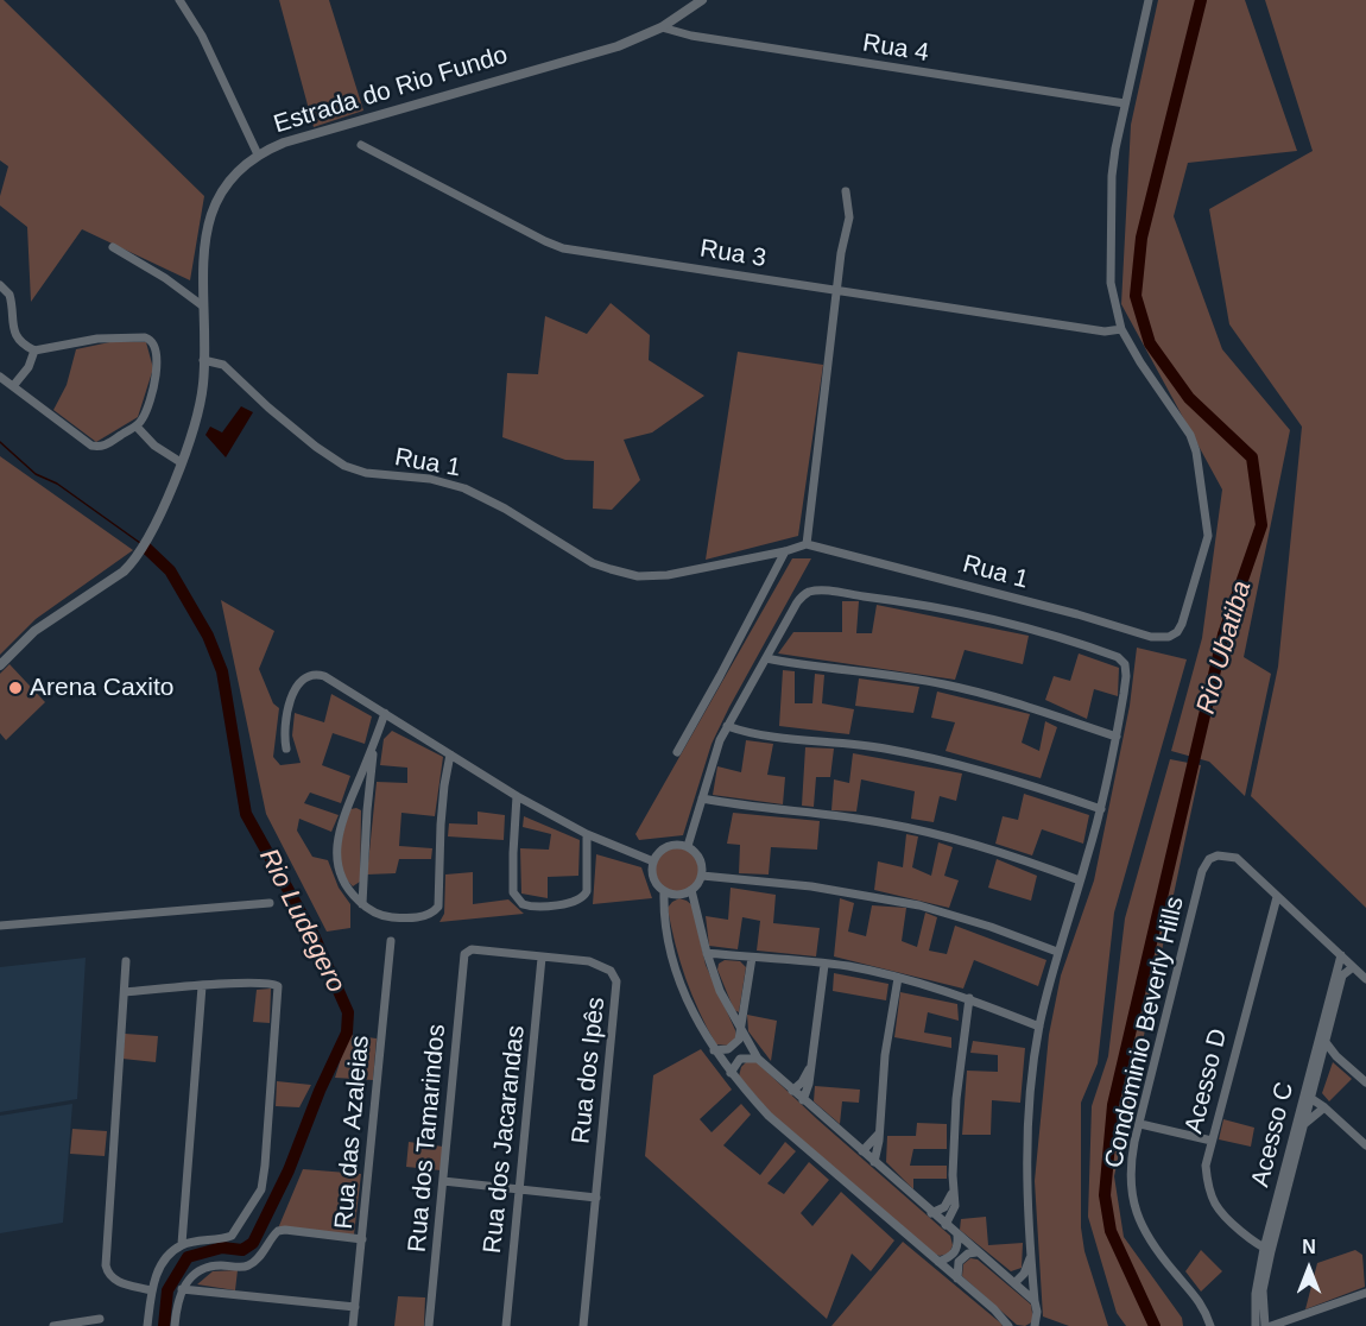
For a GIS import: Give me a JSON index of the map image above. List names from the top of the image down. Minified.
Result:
{"streets":{"street":["Rua 4","Estrada do Rio Fundo","Rua 3","Rua 1","Condominio Beverly Hills","Rua dos Ipês","Acesso D","Rua das Azaleias","Acesso C","Rua dos Tamarindos","Rua dos Jacarandas"]},"crossings":[["Rua 4","Estrada do Rio Fundo"],["Rua 4","Rua 1"],["Estrada do Rio Fundo","Rua 1"],["Rua 3","Rua 1"],["Condominio Beverly Hills","Acesso D"],["Rua dos Ipês","Rua dos Tamarindos"],["Rua dos Ipês","Rua dos Jacarandas"],["Acesso D","Acesso C"]],"water":["Rio Ubatiba","Rio Ludegero"],"places":["Arena Caxito"],"north":"top"}
